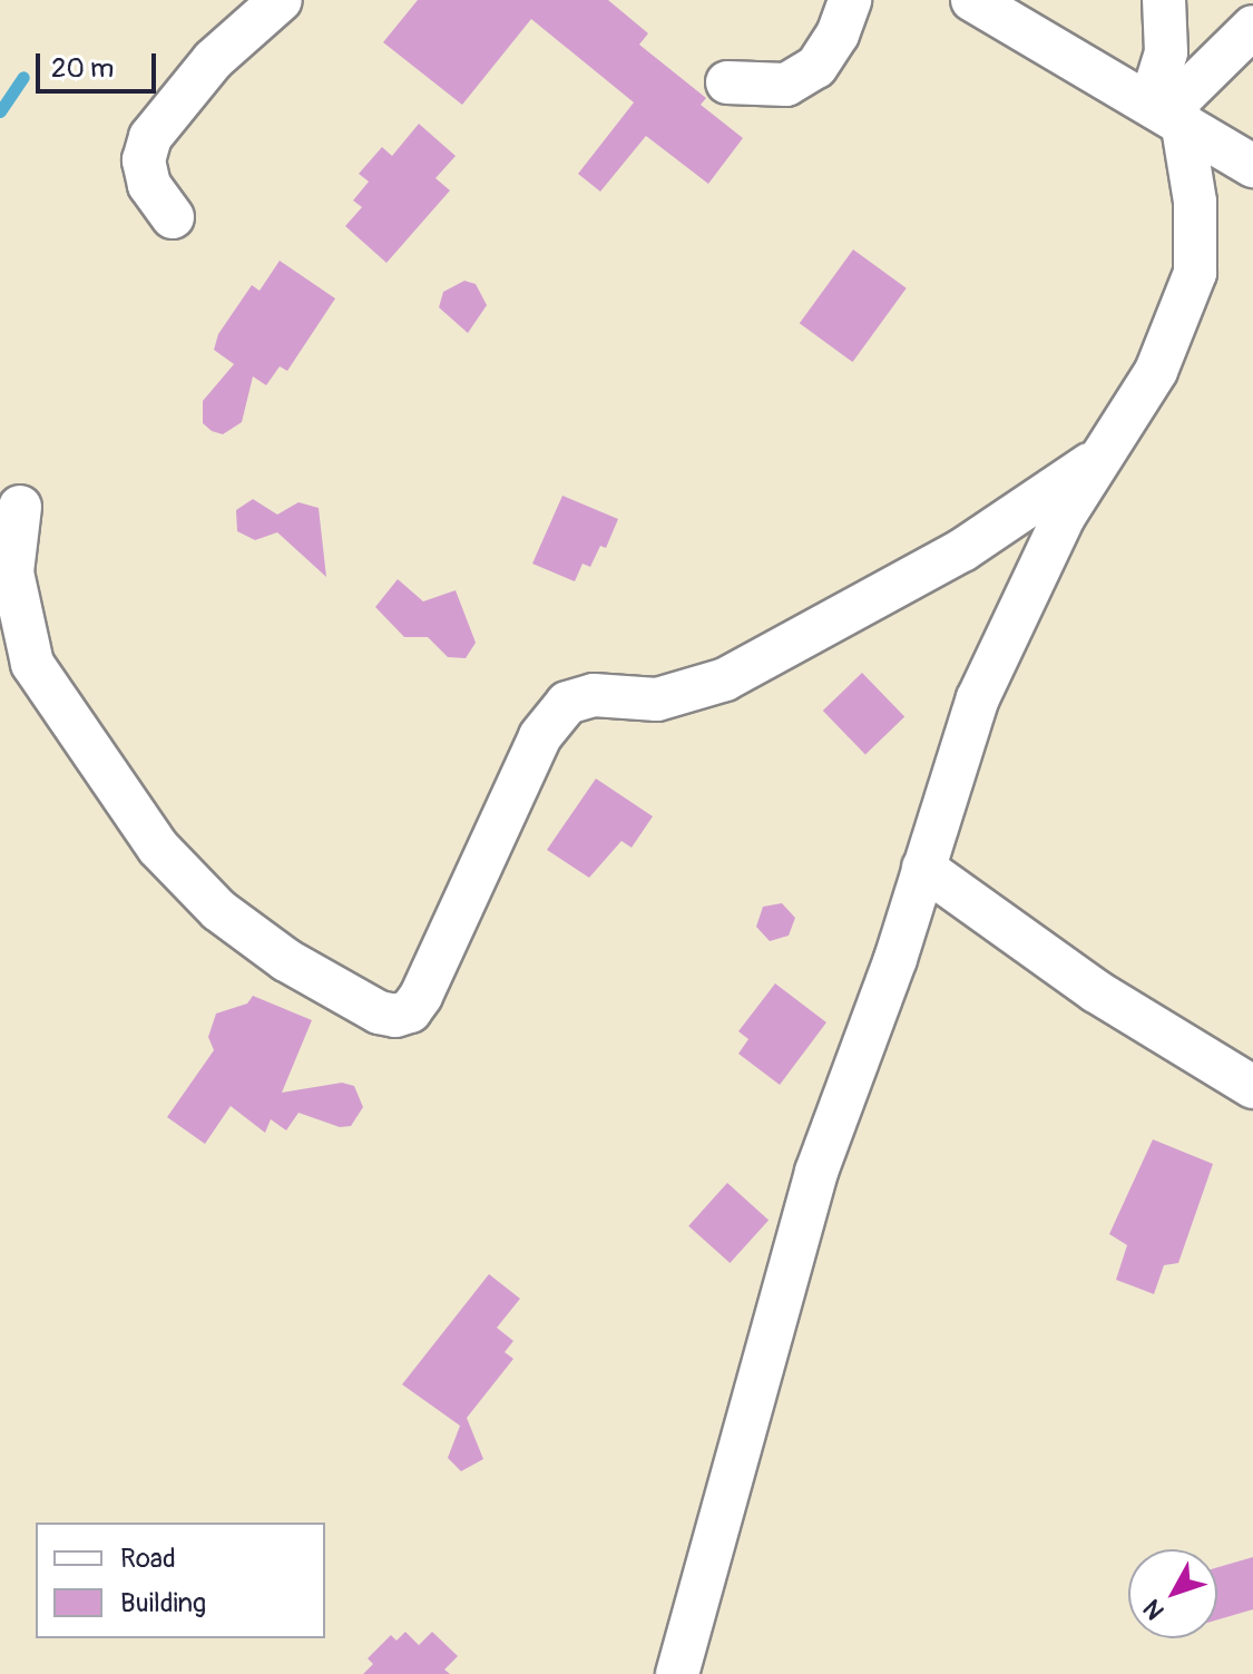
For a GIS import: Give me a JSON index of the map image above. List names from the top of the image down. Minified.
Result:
{"legend":["Road","Building"],"scale_bar":"20 m","north":"bottom left"}
